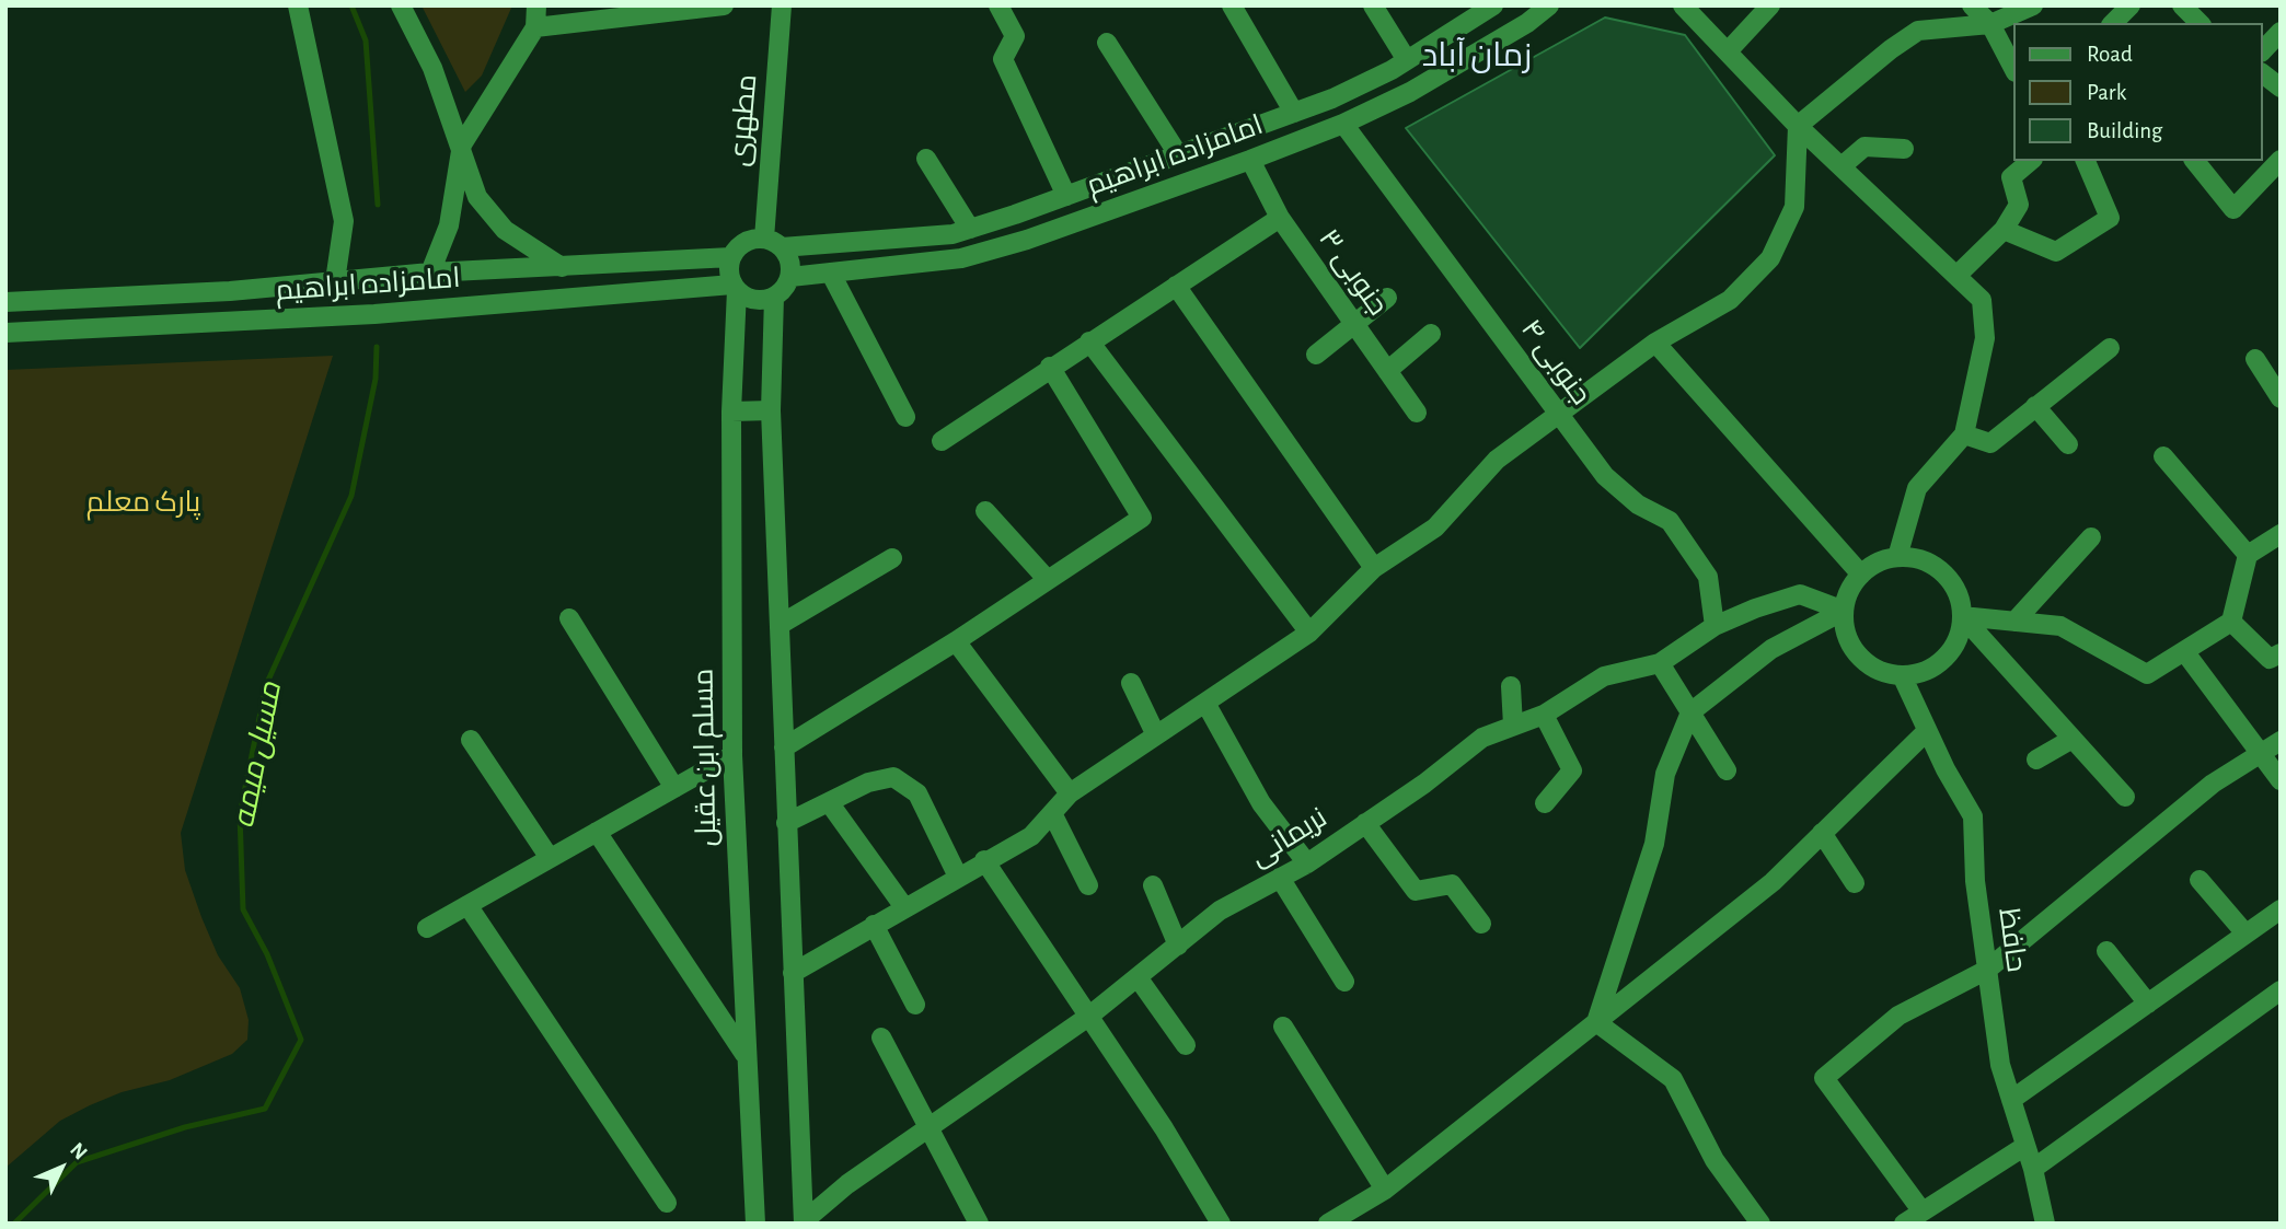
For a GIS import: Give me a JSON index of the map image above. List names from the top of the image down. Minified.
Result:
{"streets":{"street":["مطهری","امامزاده ابراهیم","۳ جنوبی","۴ جنوبی","مسلم ابن عقیل","نریمانی","حافظ"]},"crossings":[["مطهری","امامزاده ابراهیم"],["مطهری","مسلم ابن عقیل"],["امامزاده ابراهیم","۳ جنوبی"],["امامزاده ابراهیم","۴ جنوبی"],["امامزاده ابراهیم","مسلم ابن عقیل"],["۴ جنوبی","نریمانی"],["نریمانی","حافظ"]],"districts":["زمان آباد"],"water":["مسیل میمه"],"parks":["پارک معلم"],"legend":["Road","Park","Building"],"north":"top right"}
